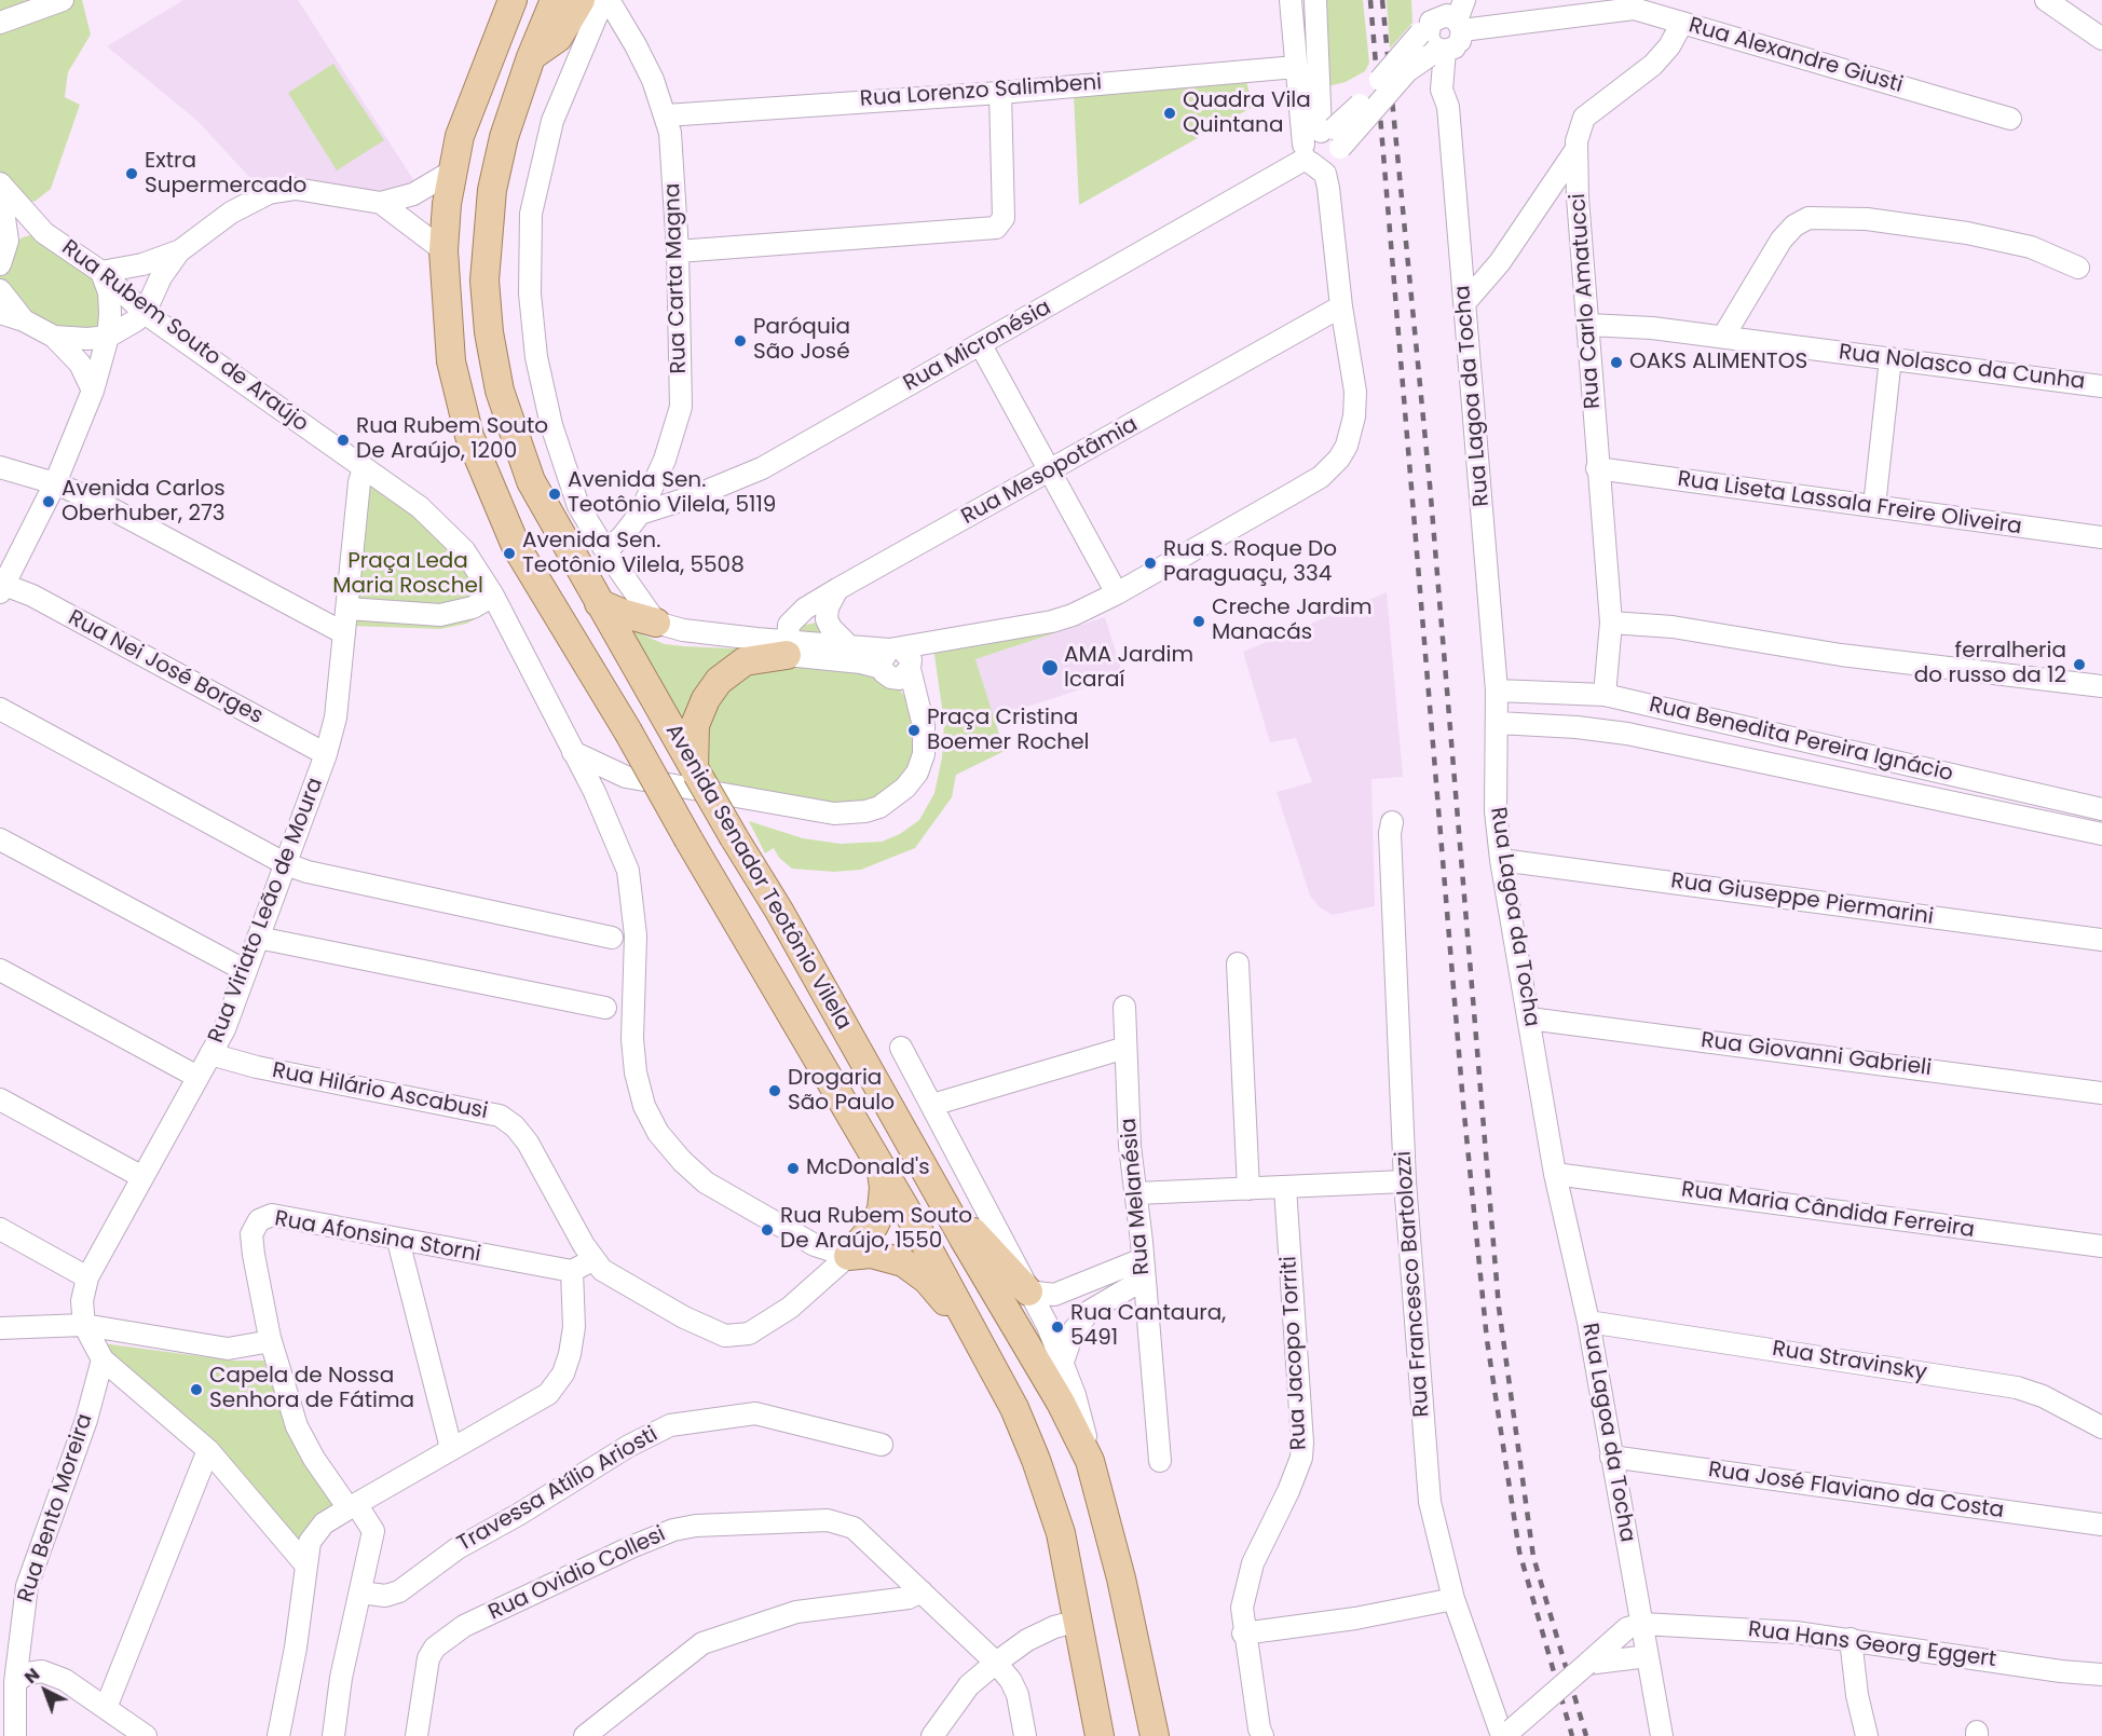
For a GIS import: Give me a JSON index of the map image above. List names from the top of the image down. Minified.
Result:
{"streets":{"main road":["Avenida Senador Teotônio Vilela"],"street":["Rua Alexandre Giusti","Rua Lorenzo Salimbeni","Rua Carta Magna","Rua Carlo Amatucci","Rua Rubem Souto de Araújo","Rua Micronésia","Rua Nolasco da Cunha","Rua Lagoa da Tocha","Rua Mesopotâmia","Rua Liseta Lassala Freire Oliveira","Rua Nei José Borges","Rua Benedita Pereira Ignácio","Rua Giuseppe Piermarini","Rua Viriato Leão de Moura","Rua Giovanni Gabrieli","Rua Hilário Ascabusi","Rua Melanésia","Rua Maria Cândida Ferreira","Rua Afonsina Storni","Rua Francesco Bartolozzi","Rua Jacopo Torriti","Rua Stravinsky","Travessa Atílio Ariosti","Rua José Flaviano da Costa","Rua Bento Moreira","Rua Ovidio Collesi","Rua Hans Georg Eggert"]},"crossings":[["Rua Alexandre Giusti","Rua Carlo Amatucci"],["Rua Alexandre Giusti","Rua Lagoa da Tocha"],["Rua Lorenzo Salimbeni","Rua Carta Magna"],["Rua Carta Magna","Rua Micronésia"],["Rua Carlo Amatucci","Rua Nolasco da Cunha"],["Rua Carlo Amatucci","Rua Liseta Lassala Freire Oliveira"],["Rua Carlo Amatucci","Rua Benedita Pereira Ignácio"],["Rua Rubem Souto de Araújo","Rua Viriato Leão de Moura"],["Rua Rubem Souto de Araújo","Rua Hilário Ascabusi"],["Rua Lagoa da Tocha","Rua Benedita Pereira Ignácio"],["Rua Lagoa da Tocha","Rua Giuseppe Piermarini"],["Rua Lagoa da Tocha","Rua Giovanni Gabrieli"],["Rua Lagoa da Tocha","Rua Maria Cândida Ferreira"],["Rua Lagoa da Tocha","Rua Stravinsky"],["Rua Lagoa da Tocha","Rua José Flaviano da Costa"],["Rua Lagoa da Tocha","Rua Hans Georg Eggert"],["Rua Nei José Borges","Rua Viriato Leão de Moura"],["Rua Viriato Leão de Moura","Rua Hilário Ascabusi"],["Rua Afonsina Storni","Travessa Atílio Ariosti"]],"parks":["Praça Leda Maria Roschel"],"places":["Quadra Vila Quintana","Extra Supermercado","Paróquia São José","OAKS ALIMENTOS","Rua Rubem Souto De Araújo, 1200","Avenida Sen. Teotônio Vilela, 5119","Avenida Carlos Oberhuber, 273","Avenida Sen. Teotônio Vilela, 5508","Rua S. Roque Do Paraguaçu, 334","Creche Jardim Manacás","ferralheria do russo da 12","AMA Jardim Icaraí","Praça Cristina Boemer Rochel","Drogaria São Paulo","McDonald's","Rua Rubem Souto De Araújo, 1550","Rua Cantaura, 5491","Capela de Nossa Senhora de Fátima"],"north":"top left"}
